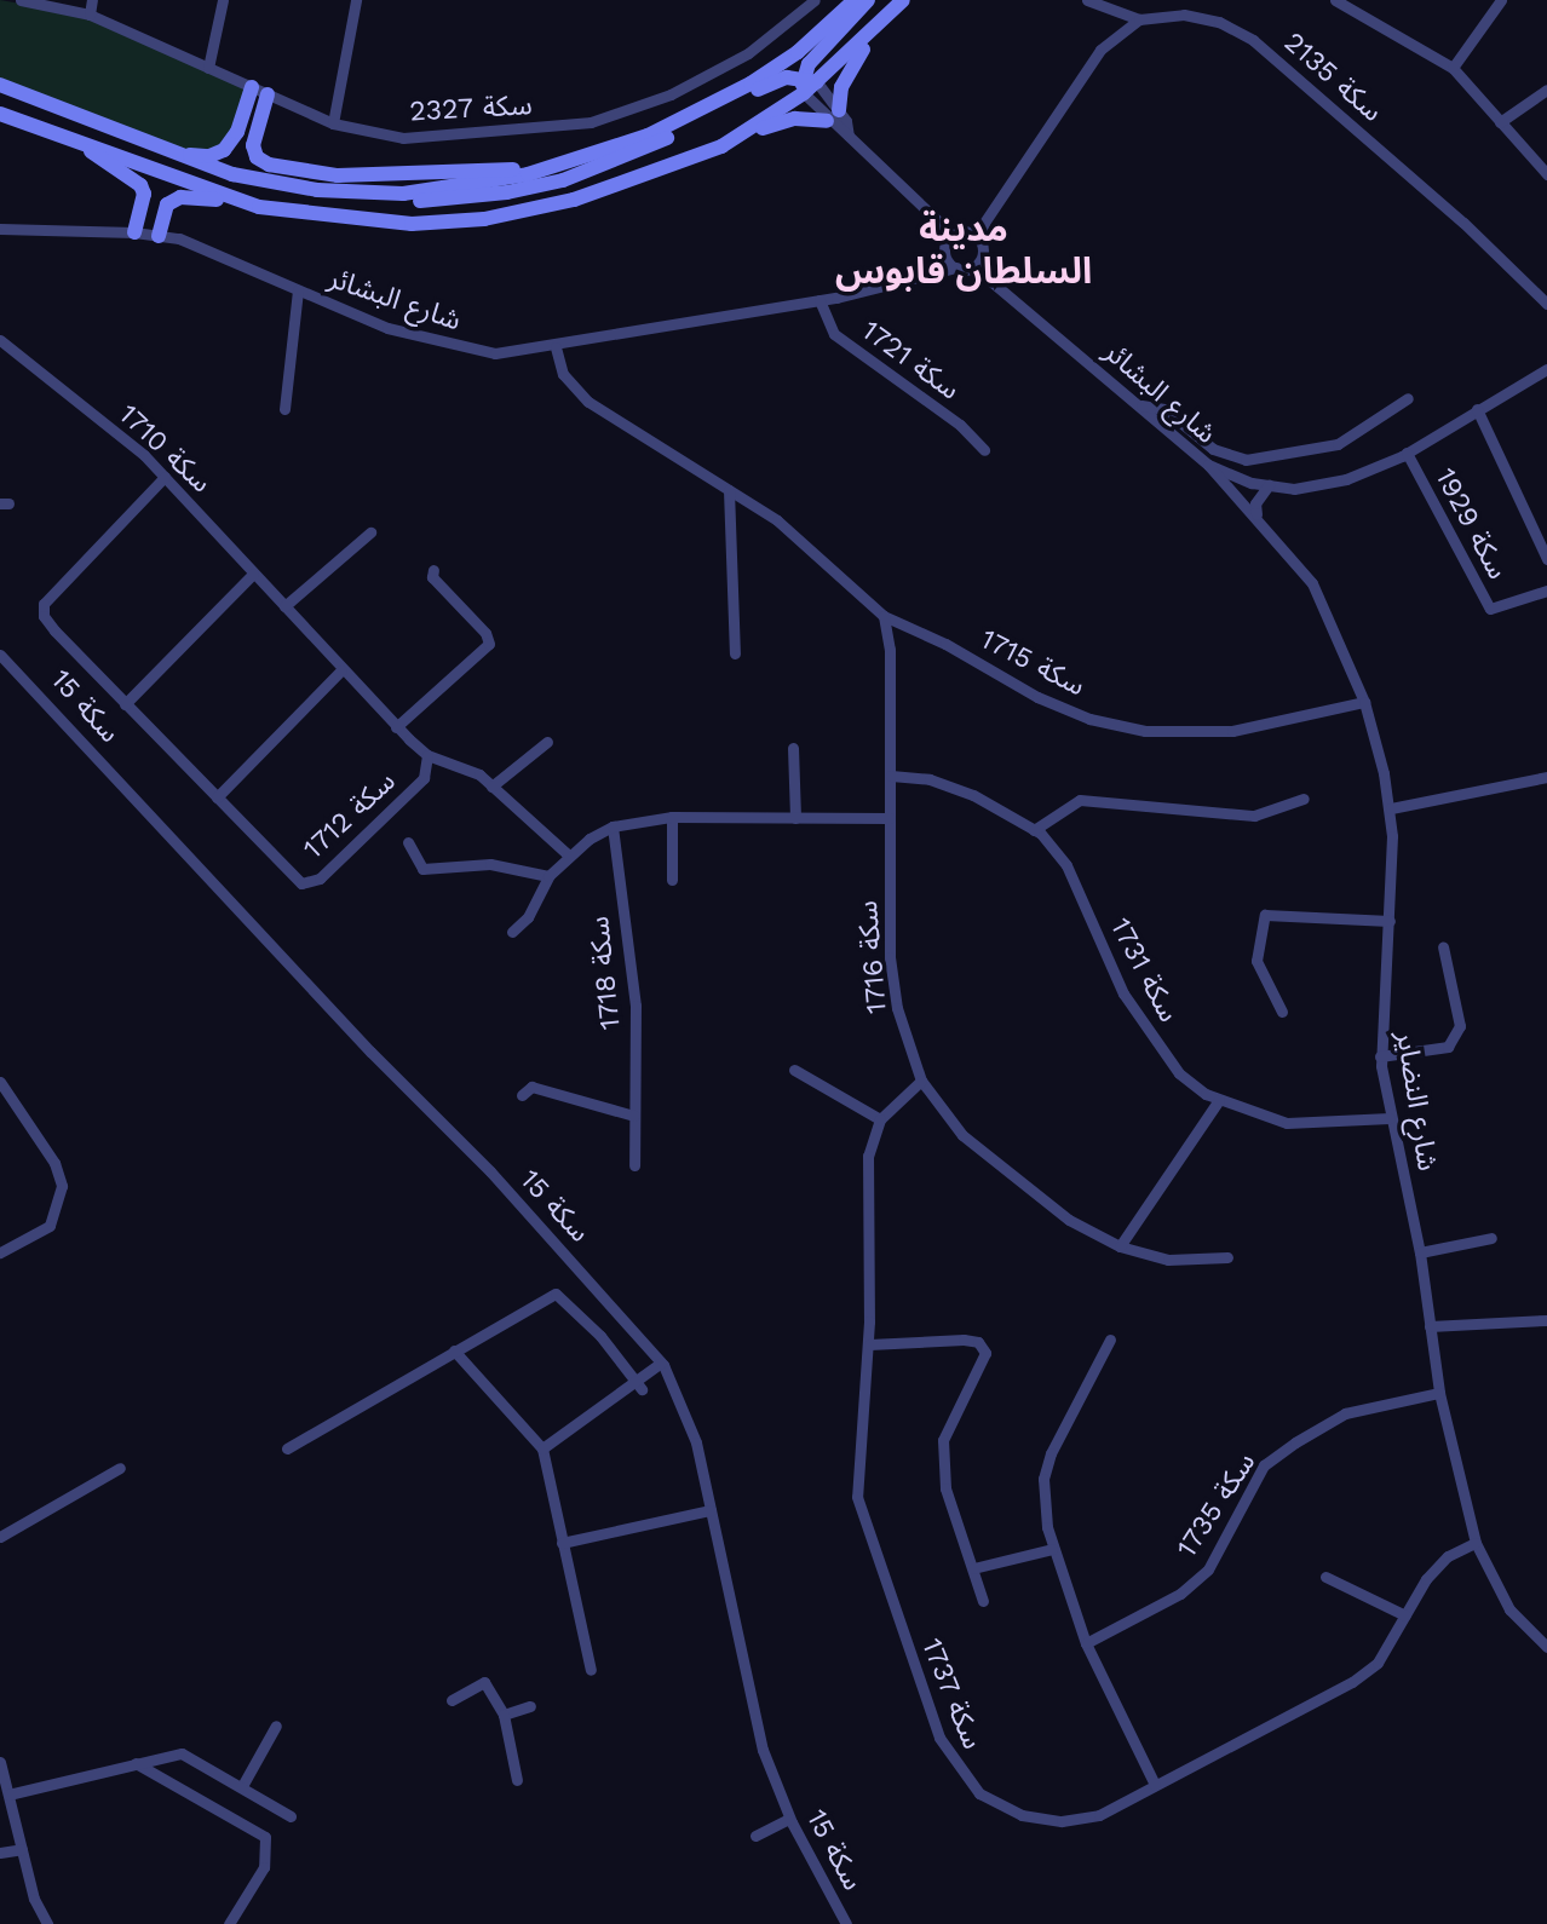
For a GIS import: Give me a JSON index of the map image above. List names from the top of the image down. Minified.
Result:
{"streets":{"street":["سكة 2135","سكة 2327","شارع البشائر","سكة 1721","سكة 1710","سكة 1929","سكة 1715","سكة 15","سكة 1712","سكة 1716","سكة 1731","سكة 1718","شارع النضاير","سكة 1735","سكة 1737"]},"crossings":[["شارع البشائر","سكة 1721"],["شارع البشائر","سكة 1929"],["شارع البشائر","سكة 1715"],["شارع البشائر","شارع النضاير"],["سكة 1710","سكة 1712"],["سكة 1715","سكة 1716"],["سكة 1715","شارع النضاير"],["سكة 1716","سكة 1731"],["سكة 1731","شارع النضاير"],["شارع النضاير","سكة 1735"],["شارع النضاير","سكة 1737"]],"districts":["مدينة السلطان قابوس"]}
